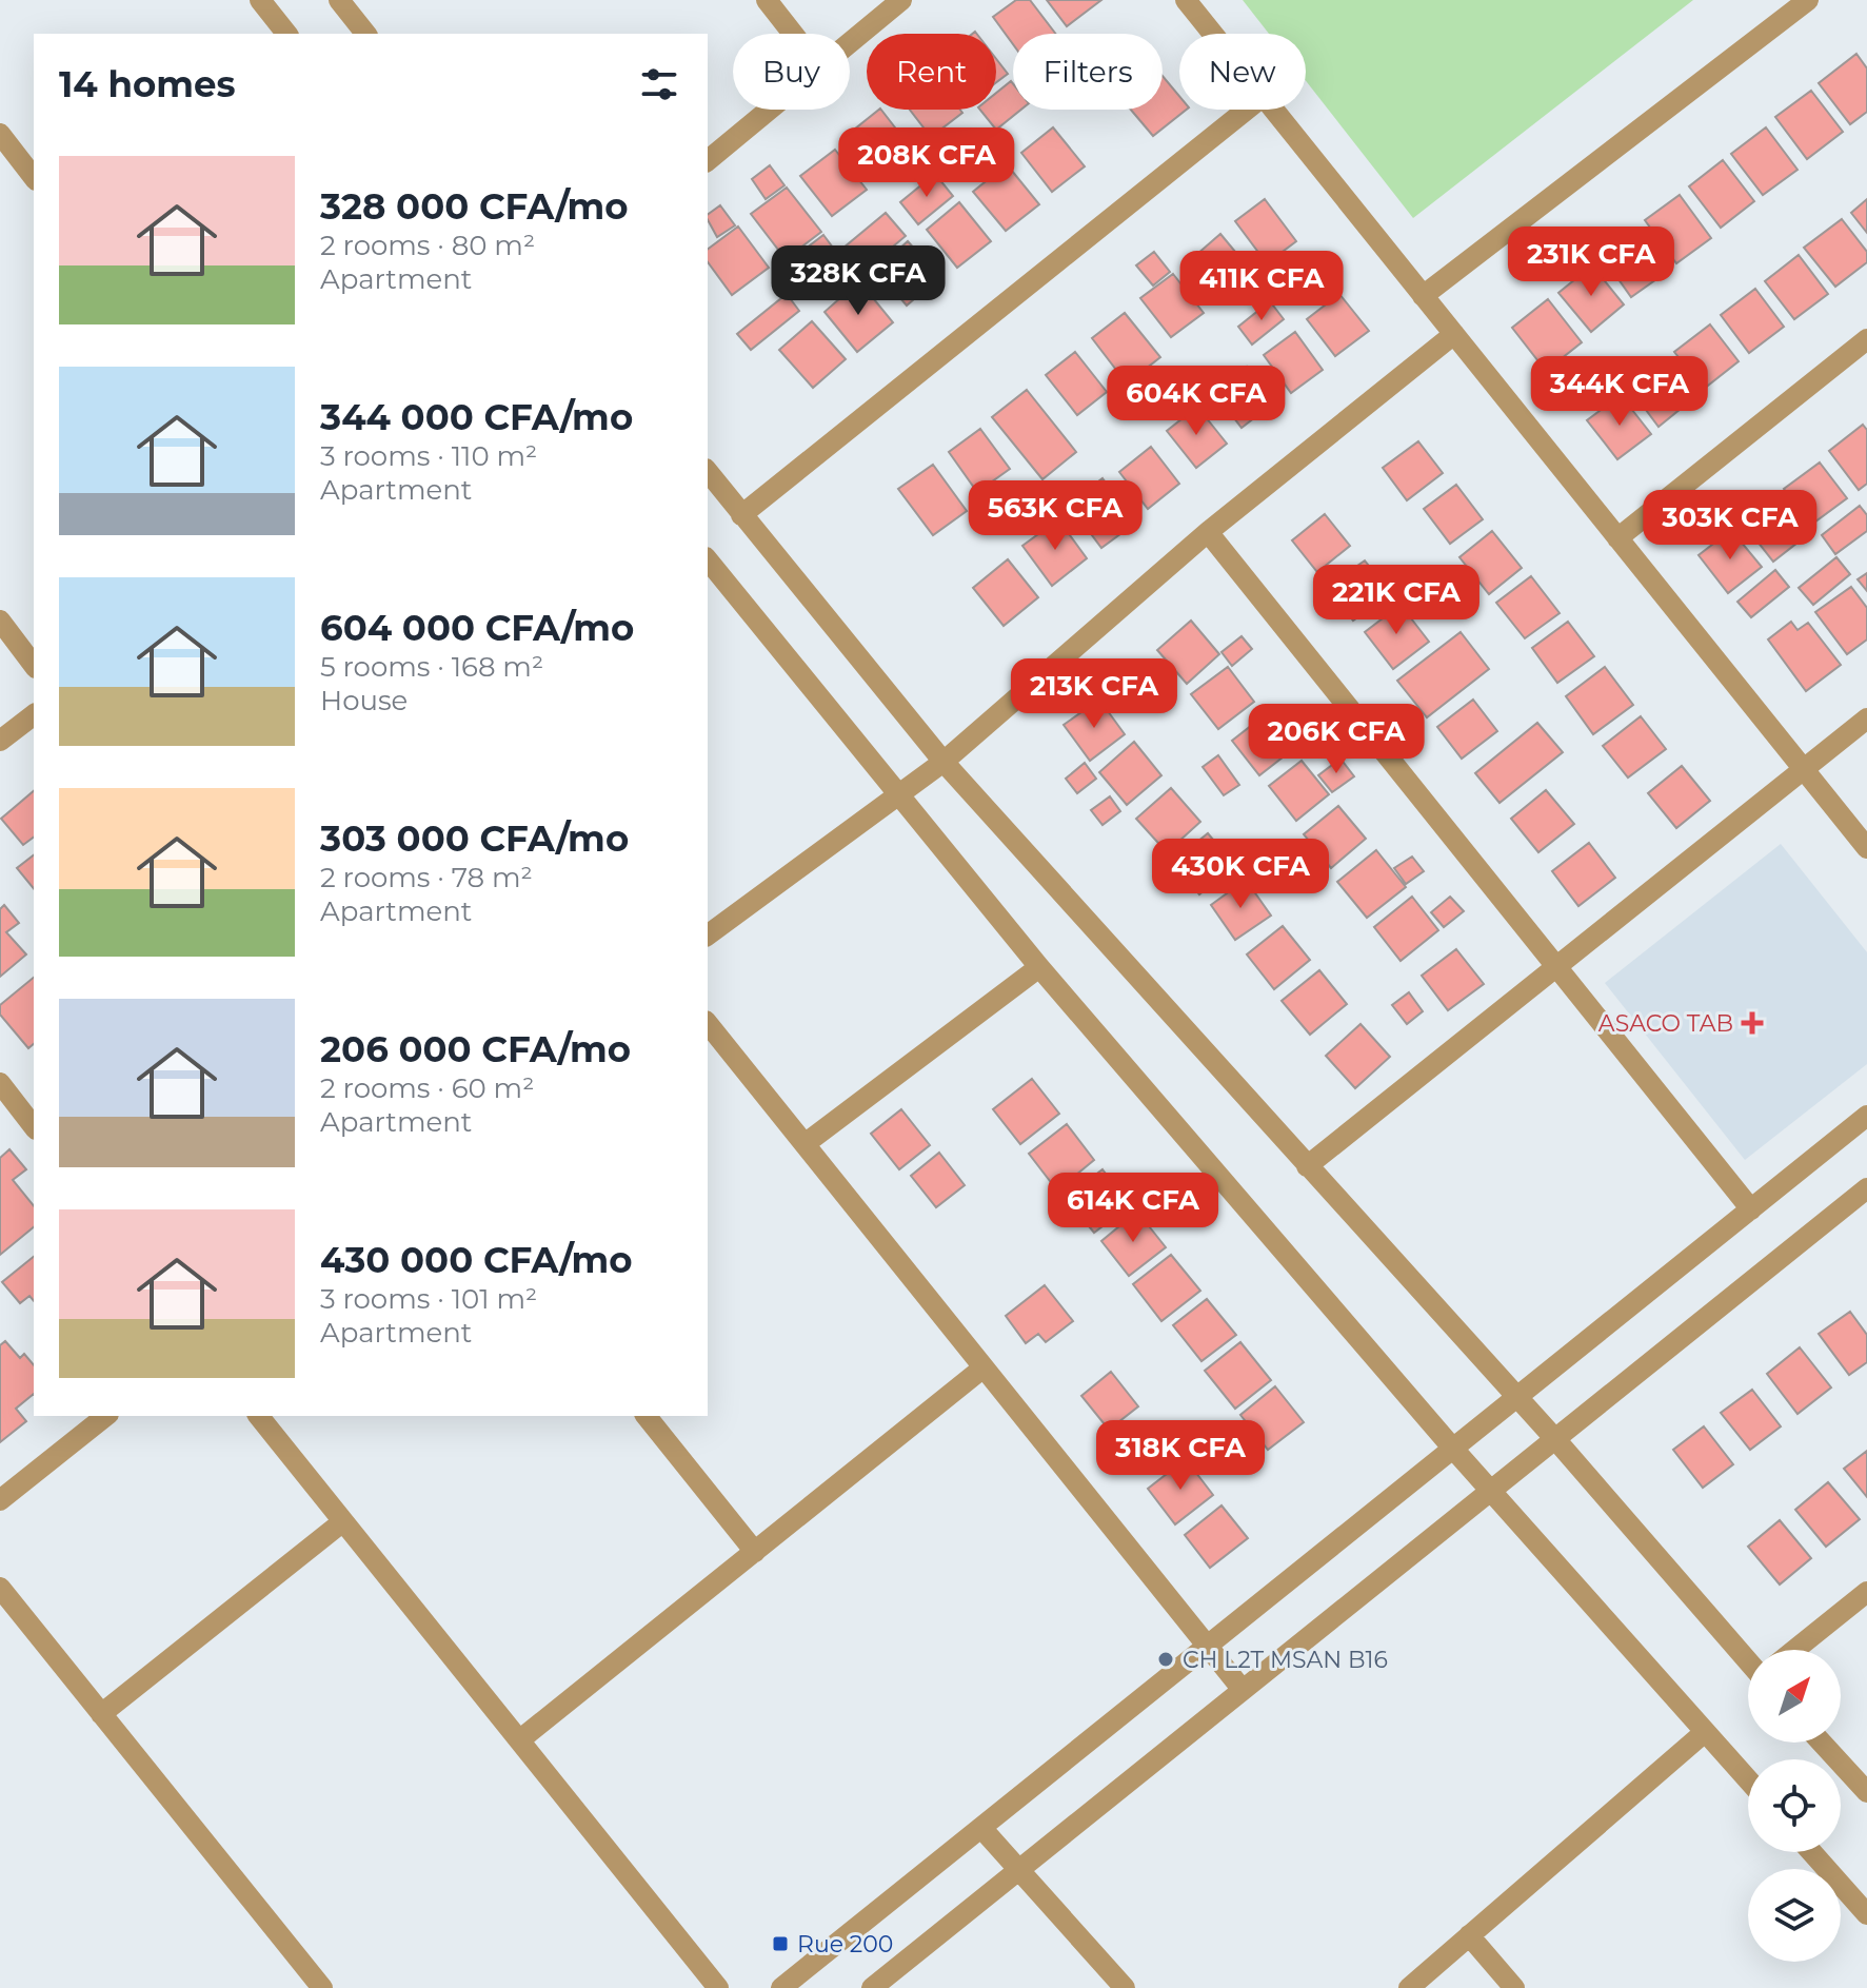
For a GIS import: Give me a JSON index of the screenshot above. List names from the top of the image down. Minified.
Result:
{"places":{"health":["ASACO TAB"],"other":["CH L2T MSAN B16"],"transit":["Rue 200"]},"north":"top right","page":{"chip":["Buy","Rent","Filters","New"],"heading":"14 homes","price":["208K CFA","231K CFA","328K CFA","411K CFA","344K CFA","604K CFA","563K CFA","303K CFA","221K CFA","213K CFA","206K CFA","430K CFA","614K CFA","318K CFA"],"list":[{"name":"328 000 CFA/mo","note":"2 rooms · 80 m² · Apartment"},{"name":"344 000 CFA/mo","note":"3 rooms · 110 m² · Apartment"},{"name":"604 000 CFA/mo","note":"5 rooms · 168 m² · House"},{"name":"303 000 CFA/mo","note":"2 rooms · 78 m² · Apartment"},{"name":"206 000 CFA/mo","note":"2 rooms · 60 m² · Apartment"},{"name":"430 000 CFA/mo","note":"3 rooms · 101 m² · Apartment"}]}}
